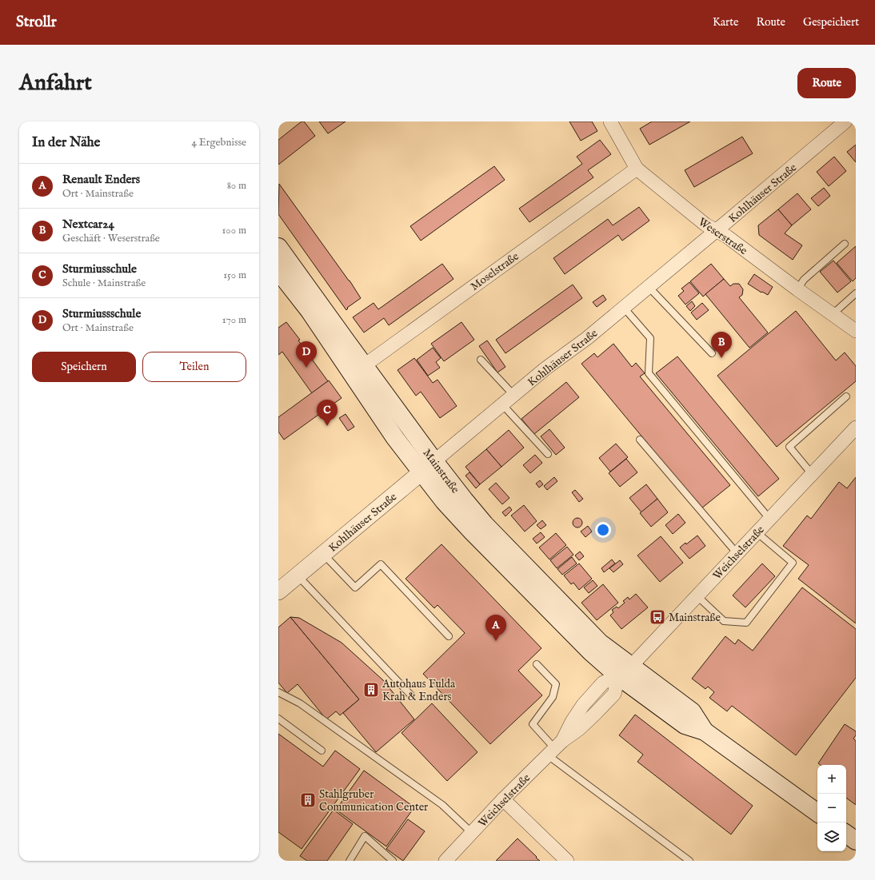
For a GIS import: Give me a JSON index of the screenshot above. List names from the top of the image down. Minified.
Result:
{"streets":{"main road":["Mainstraße"],"street":["Kohlhäuser Straße","Weserstraße","Moselstraße","Weichselstraße"]},"crossings":[["Kohlhäuser Straße","Weserstraße"],["Kohlhäuser Straße","Mainstraße"],["Weserstraße","Moselstraße"],["Moselstraße","Mainstraße"],["Mainstraße","Weichselstraße"]],"places":{"bus stop":["Mainstraße"],"building":["Autohaus Fulda Krah & Enders","Stahlgruber Communication Center"]},"page":{"header":"Strollr","nav":["Karte","Route","Gespeichert"],"buttons":["Route",["Speichern","Teilen"]],"title":"Anfahrt","heading":["In der Nähe","4 Ergebnisse"],"list":[{"mark":"A","name":"Renault Enders","note":"Ort · Mainstraße","value":"80 m"},{"mark":"B","name":"Nextcar24","note":"Geschäft · Weserstraße","value":"100 m"},{"mark":"C","name":"Sturmiusschule","note":"Schule · Mainstraße","value":"150 m"},{"mark":"D","name":"Sturmiussschule","note":"Ort · Mainstraße","value":"170 m"}],"pins":["B","D","C","A"],"map_buttons":["+","−"]}}
